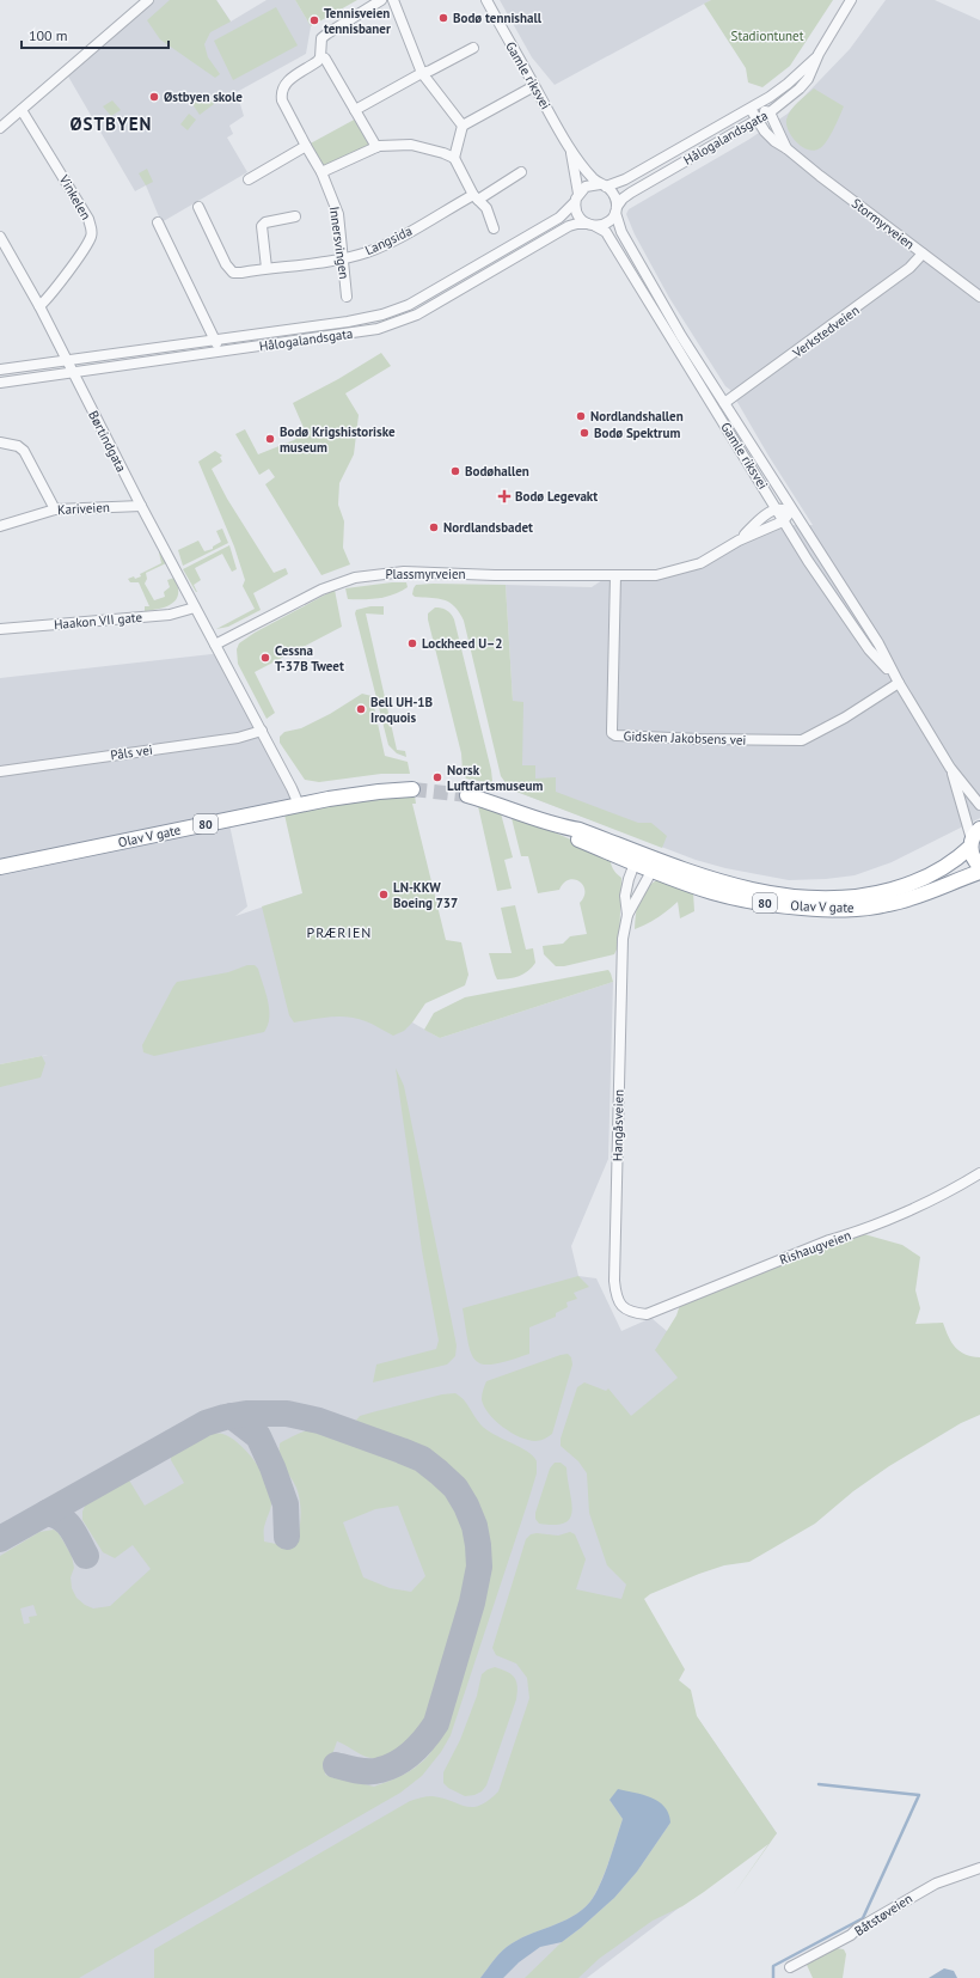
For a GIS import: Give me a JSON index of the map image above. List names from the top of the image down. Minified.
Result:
{"streets":{"highway":["80","Olav V gate"],"street":["Gamle riksvei","Hålogalandsgata","Vinkelen","Stormyrveien","Langsida","Innersvingen","Verkstedveien","Børtindgata","Kariveien","Plassmyrveien","Haakon VII gate","Gidsken Jakobsens vei","Påls vei","Hangåsveien","Rishaugveien","Båtstøveien"]},"crossings":[["Gamle riksvei","Hålogalandsgata"],["Gamle riksvei","Verkstedveien"],["Gamle riksvei","Plassmyrveien"],["Gamle riksvei","Gidsken Jakobsens vei"],["Gamle riksvei","Olav V gate"],["Hålogalandsgata","Stormyrveien"],["Hålogalandsgata","Børtindgata"],["Vinkelen","Børtindgata"],["Stormyrveien","Verkstedveien"],["Langsida","Innersvingen"],["Børtindgata","Kariveien"],["Børtindgata","Plassmyrveien"],["Børtindgata","Haakon VII gate"],["Plassmyrveien","Gidsken Jakobsens vei"],["Hangåsveien","Rishaugveien"]],"districts":["ØSTBYEN","PRÆRIEN"],"parks":["Stadiontunet"],"places":{"other":["Bodø tennishall","Tennisveien tennisbaner","Østbyen skole","Nordlandshallen","Bodø Spektrum","Bodø Krigshistoriske museum","Bodøhallen","Nordlandsbadet","Lockheed U–2","Cessna T-37B Tweet","Bell UH-1B Iroquois","Norsk Luftfartsmuseum","LN-KKW Boeing 737"],"health":["Bodø Legevakt"]},"scale_bar":"100 m"}
